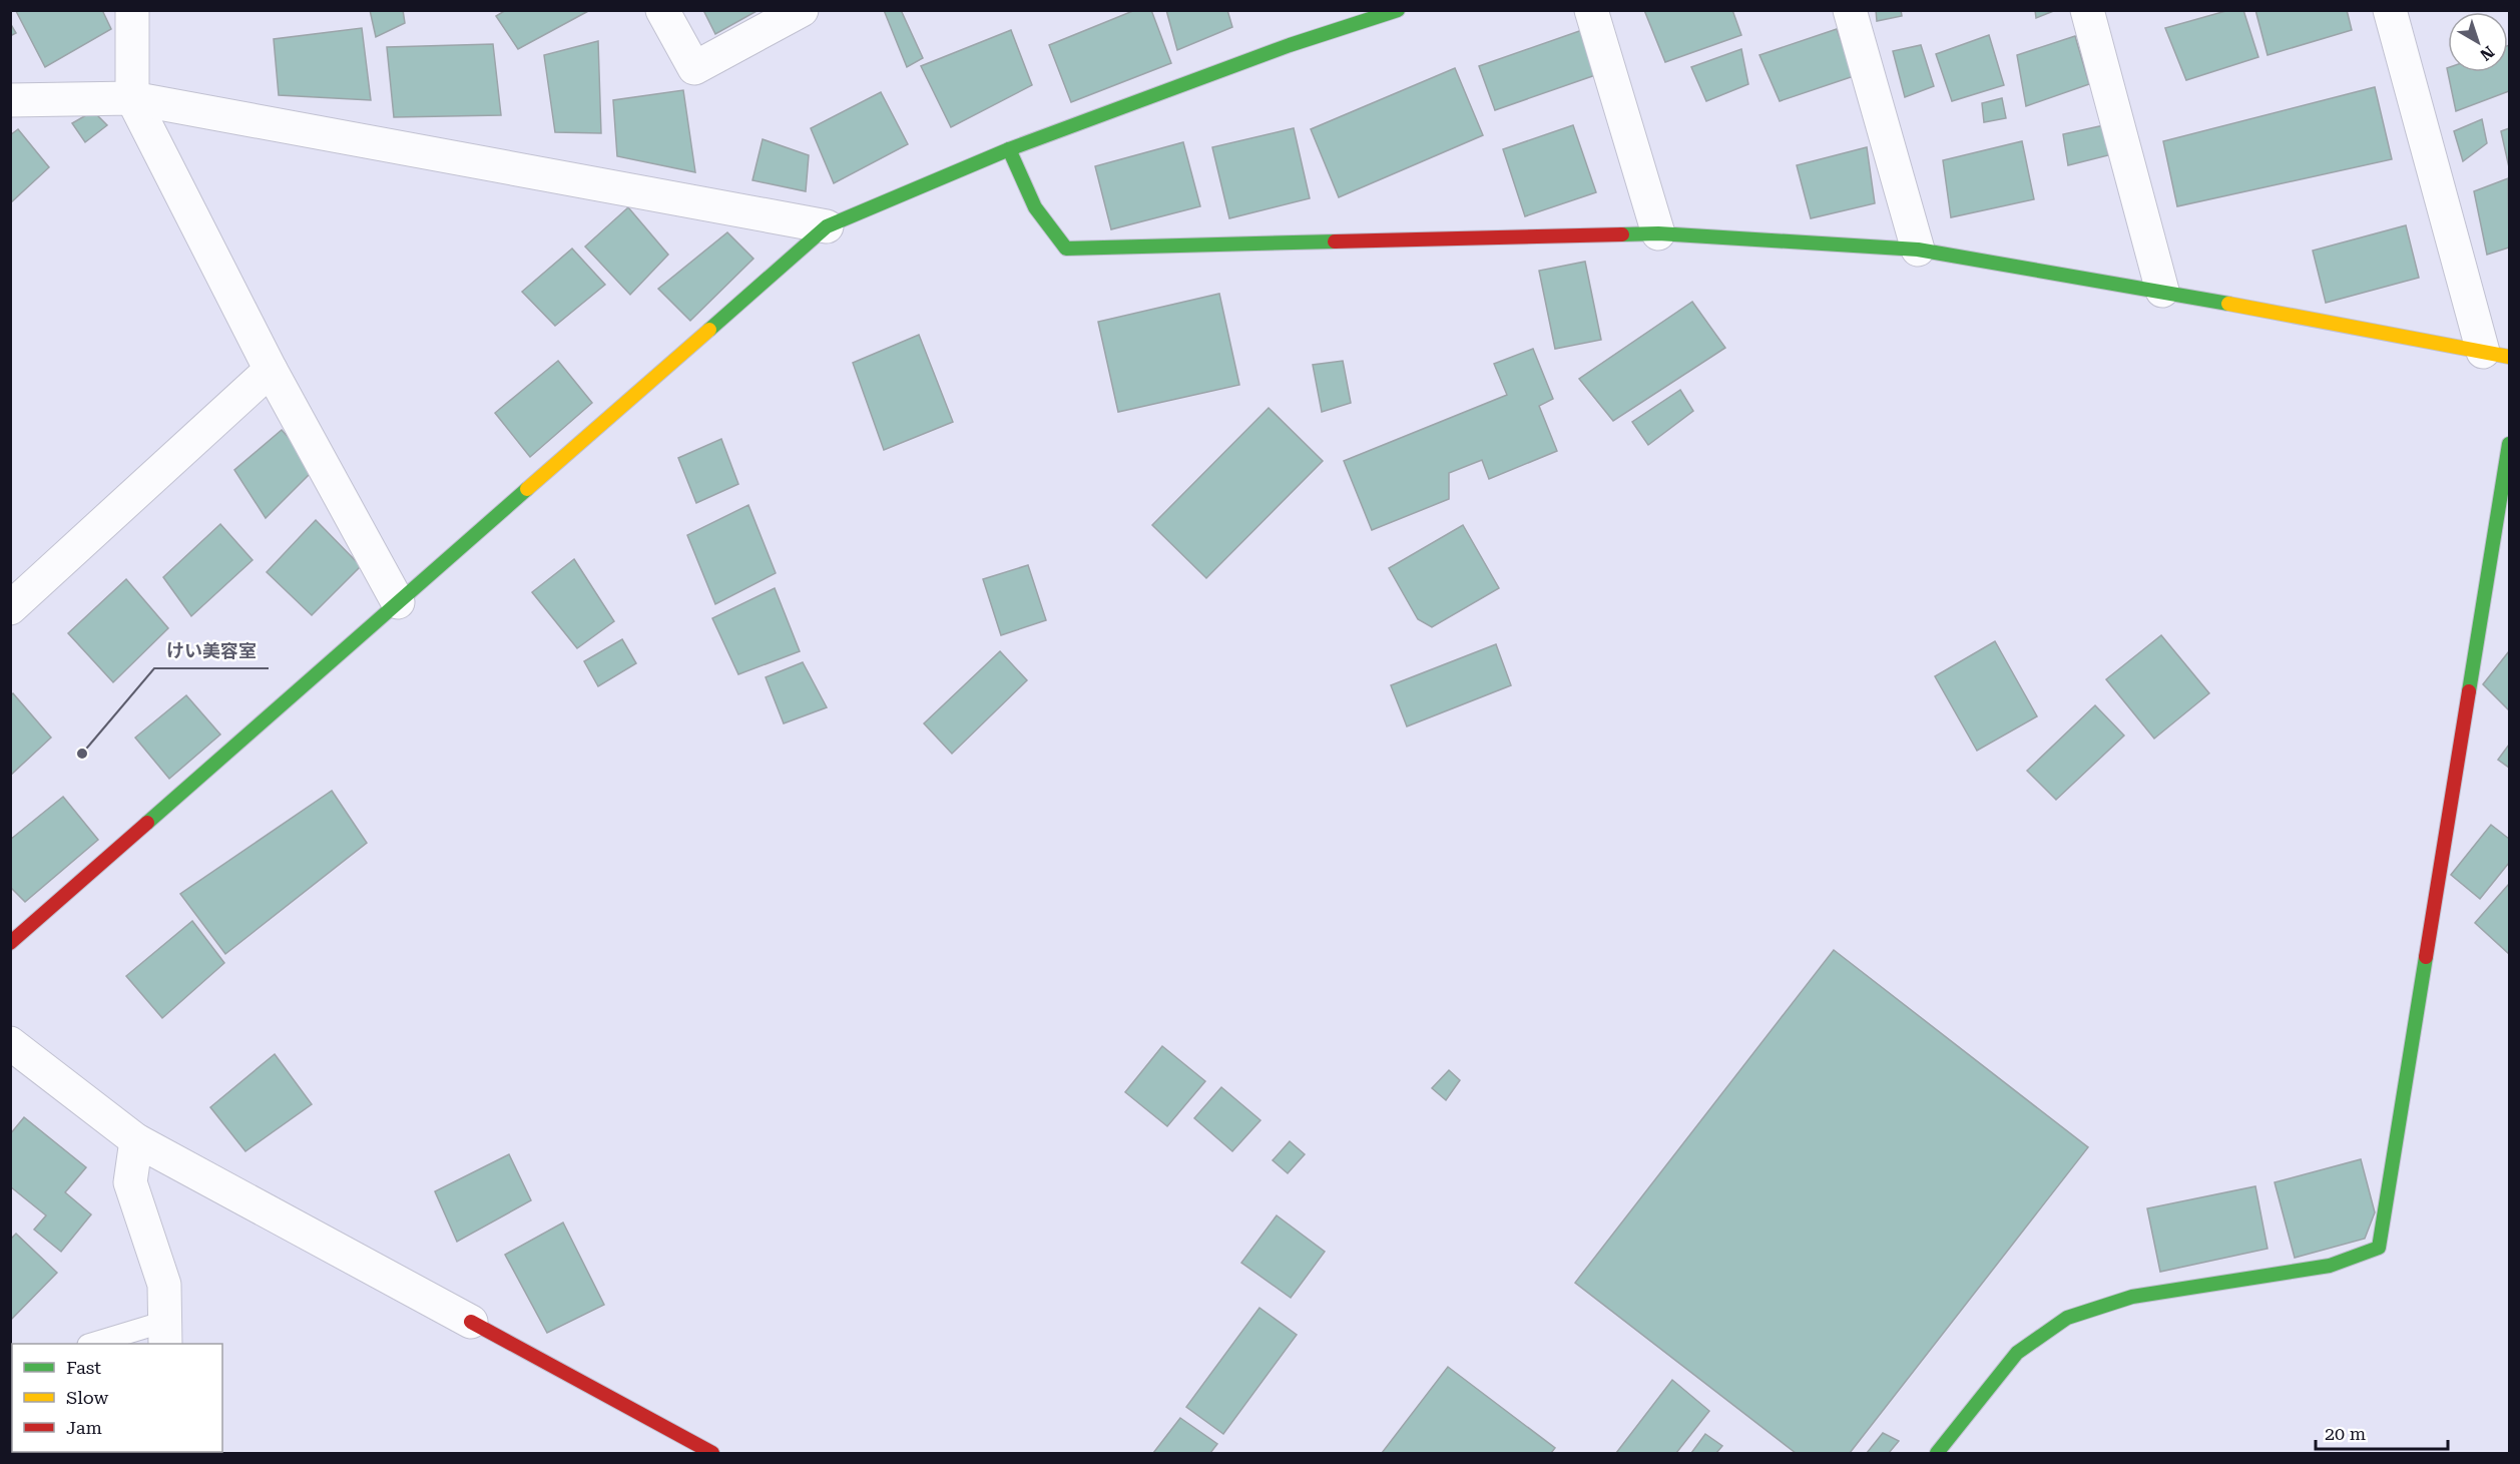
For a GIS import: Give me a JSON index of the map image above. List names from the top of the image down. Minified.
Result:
{"places":["けい美容室"],"legend":["Fast","Slow","Jam"],"scale_bar":"20 m","north":"bottom right"}
